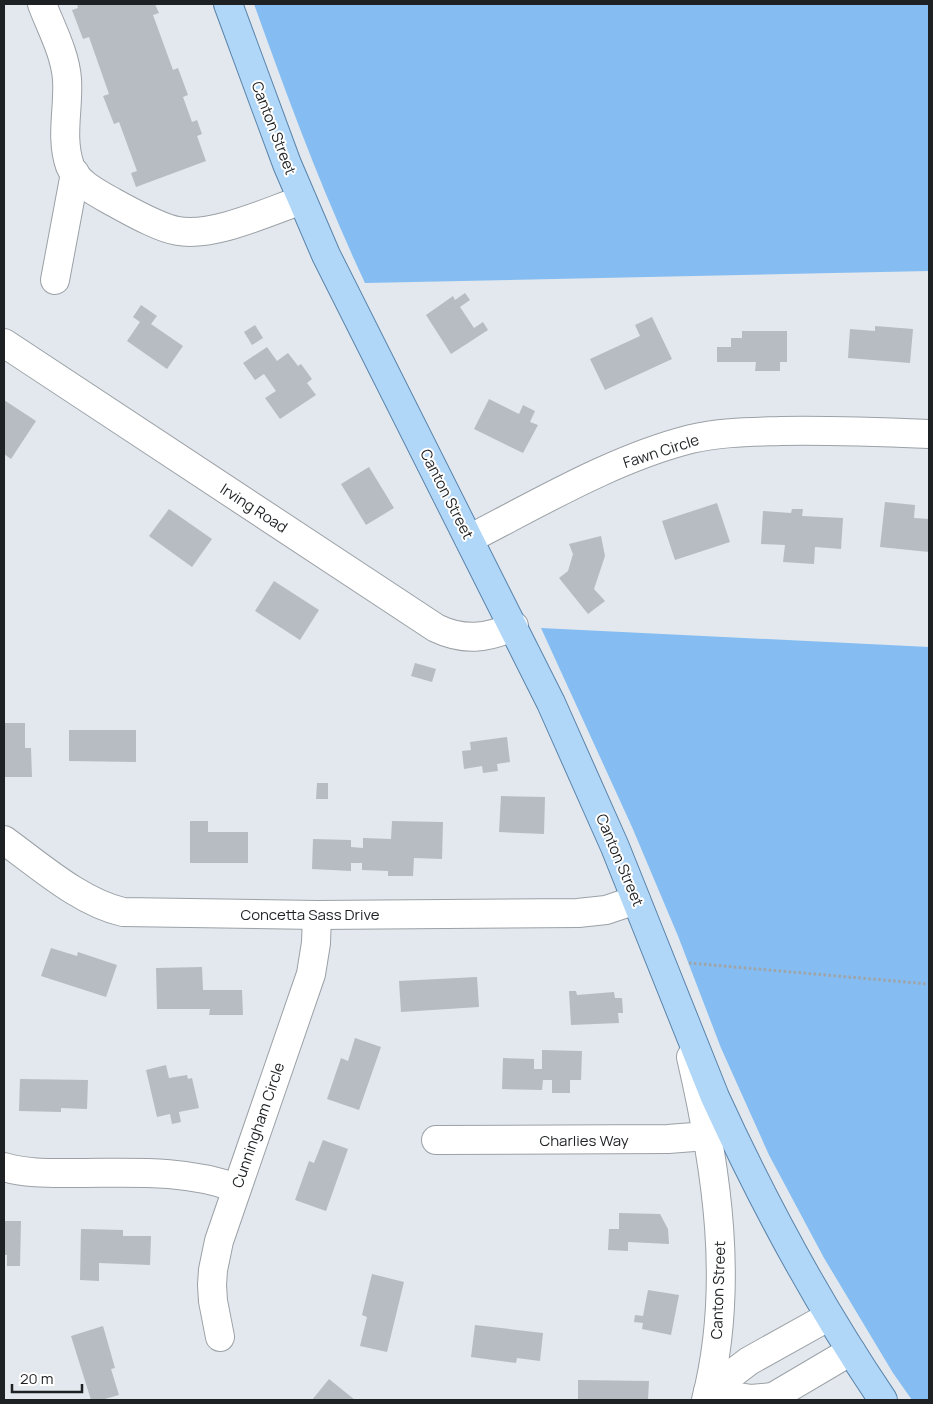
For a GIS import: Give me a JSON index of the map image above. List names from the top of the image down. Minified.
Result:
{"streets":{"main road":["Canton Street"],"street":["Fawn Circle","Irving Road","Concetta Sass Drive","Cunningham Circle","Charlies Way"]},"crossings":[["Canton Street","Fawn Circle"],["Canton Street","Irving Road"],["Canton Street","Concetta Sass Drive"],["Canton Street","Charlies Way"],["Concetta Sass Drive","Cunningham Circle"]],"scale_bar":"20 m"}
